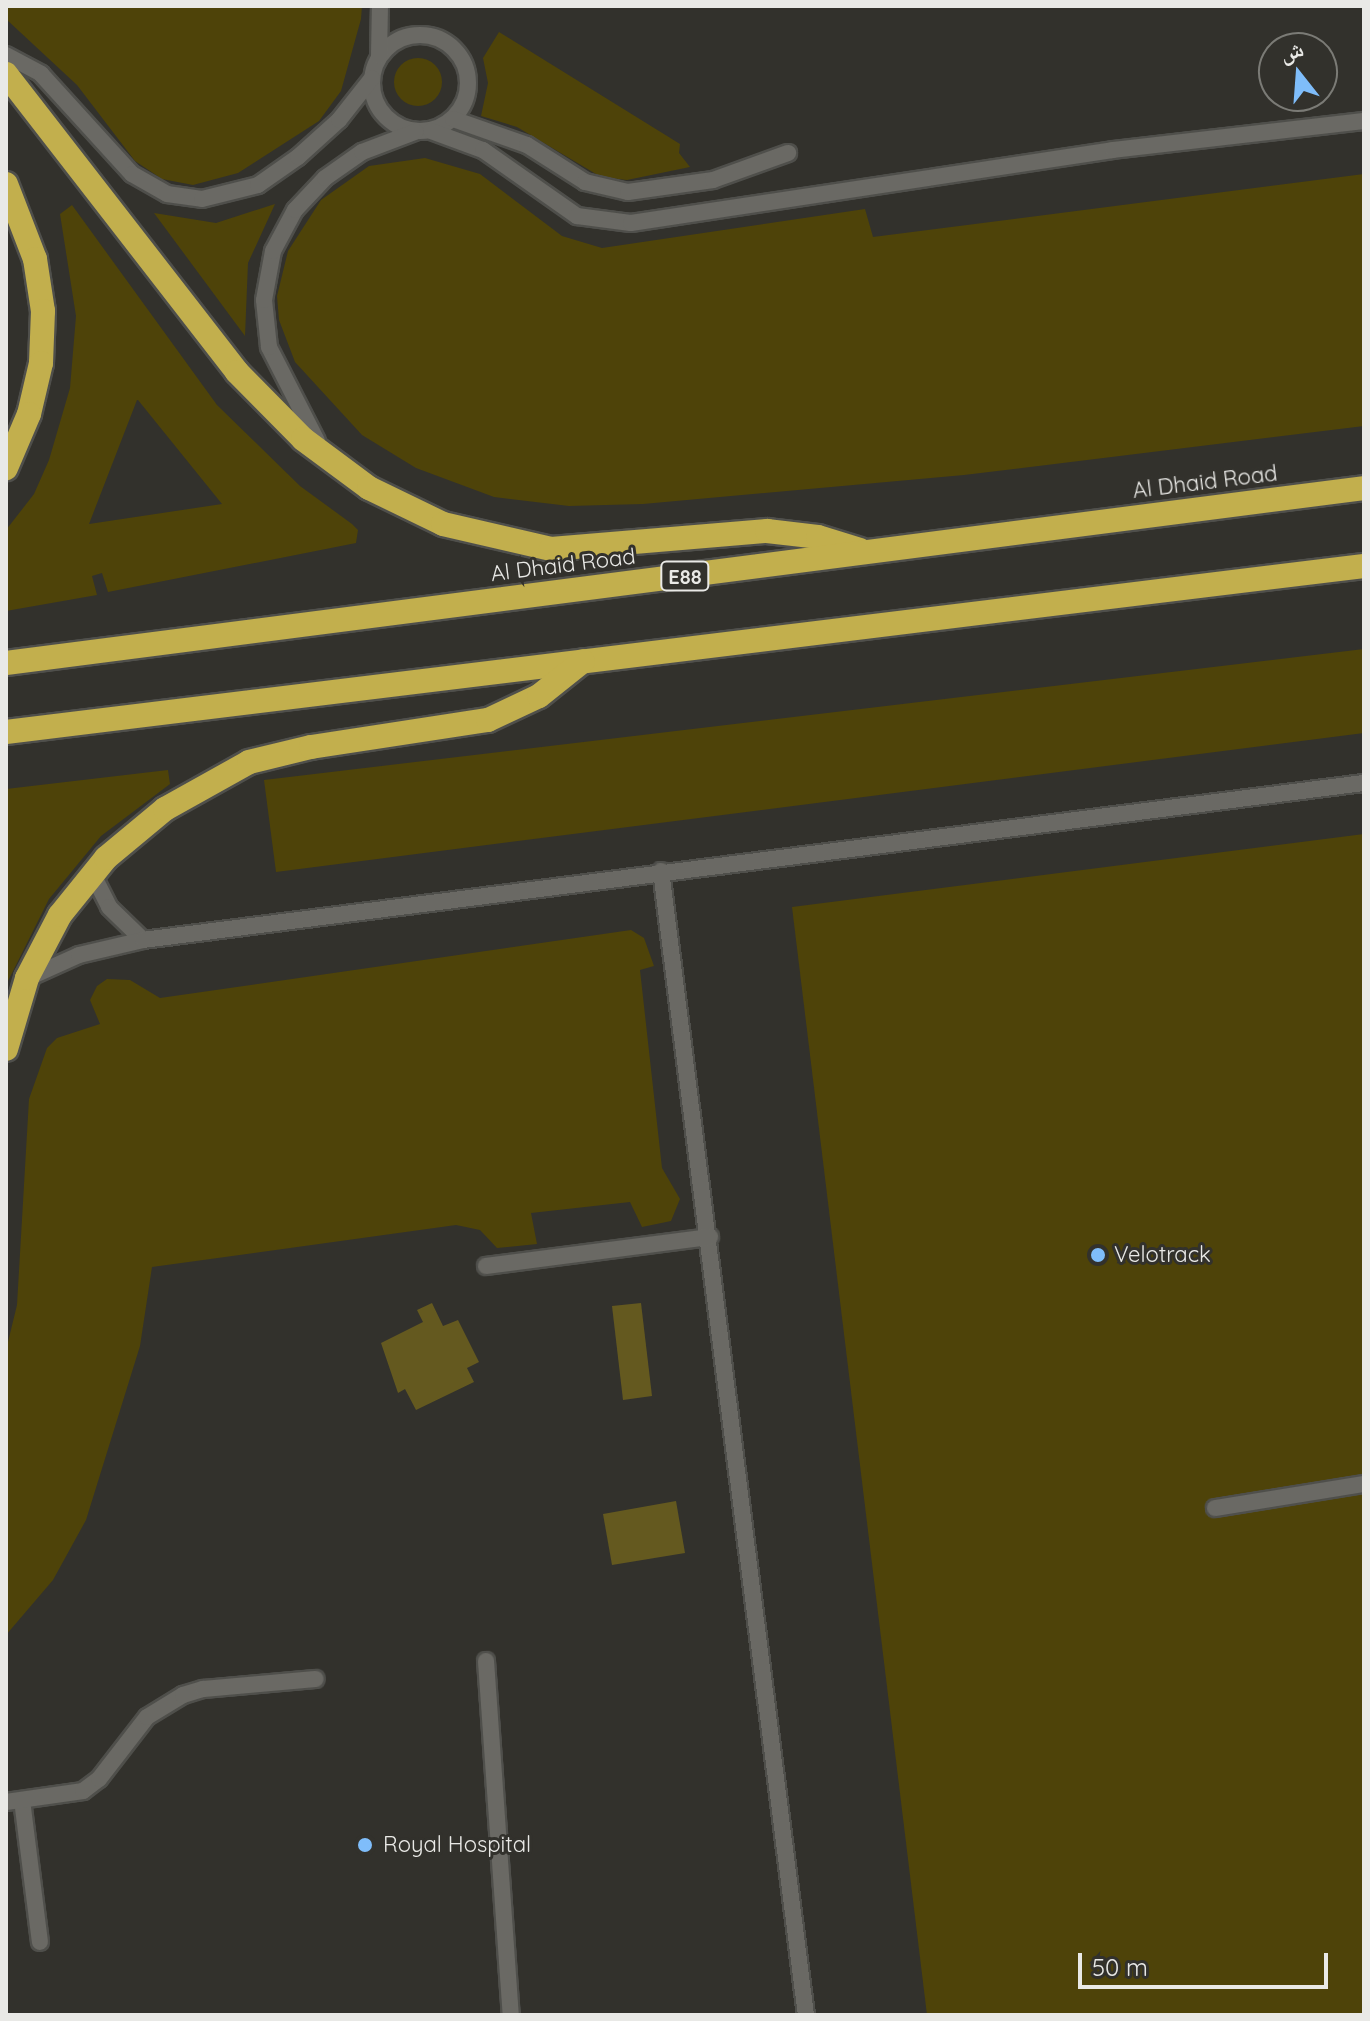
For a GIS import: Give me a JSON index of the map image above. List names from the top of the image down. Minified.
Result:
{"streets":{"highway":["Al Dhaid Road","E88"]},"places":["Velotrack","Royal Hospital"],"scale_bar":"50 m","north":"top"}
